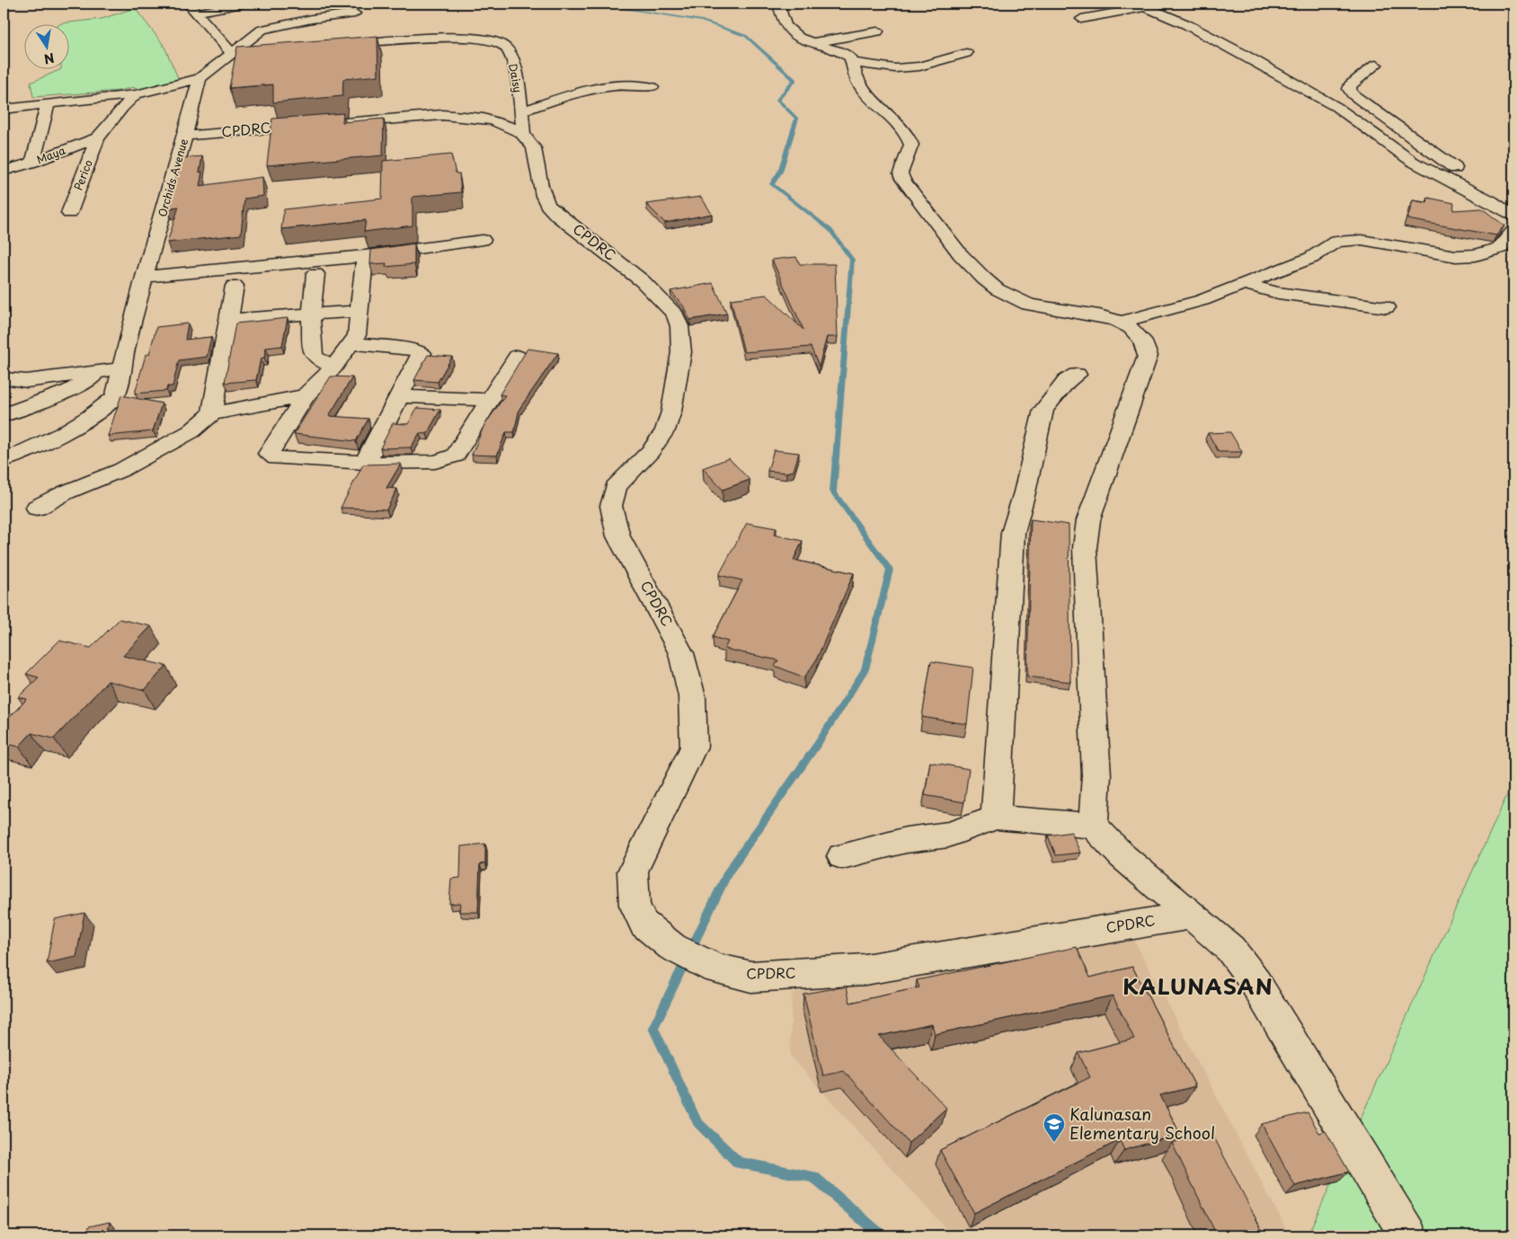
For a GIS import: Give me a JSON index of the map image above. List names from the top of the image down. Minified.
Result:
{"streets":{"street":["Daisy","CPDRC","Maya","Perico","Orchids Avenue"]},"crossings":[["Daisy","CPDRC"],["CPDRC","Orchids Avenue"],["Maya","Perico"]],"districts":["KALUNASAN"],"places":{"school or university":["Kalunasan Elementary School"]},"north":"bottom"}
